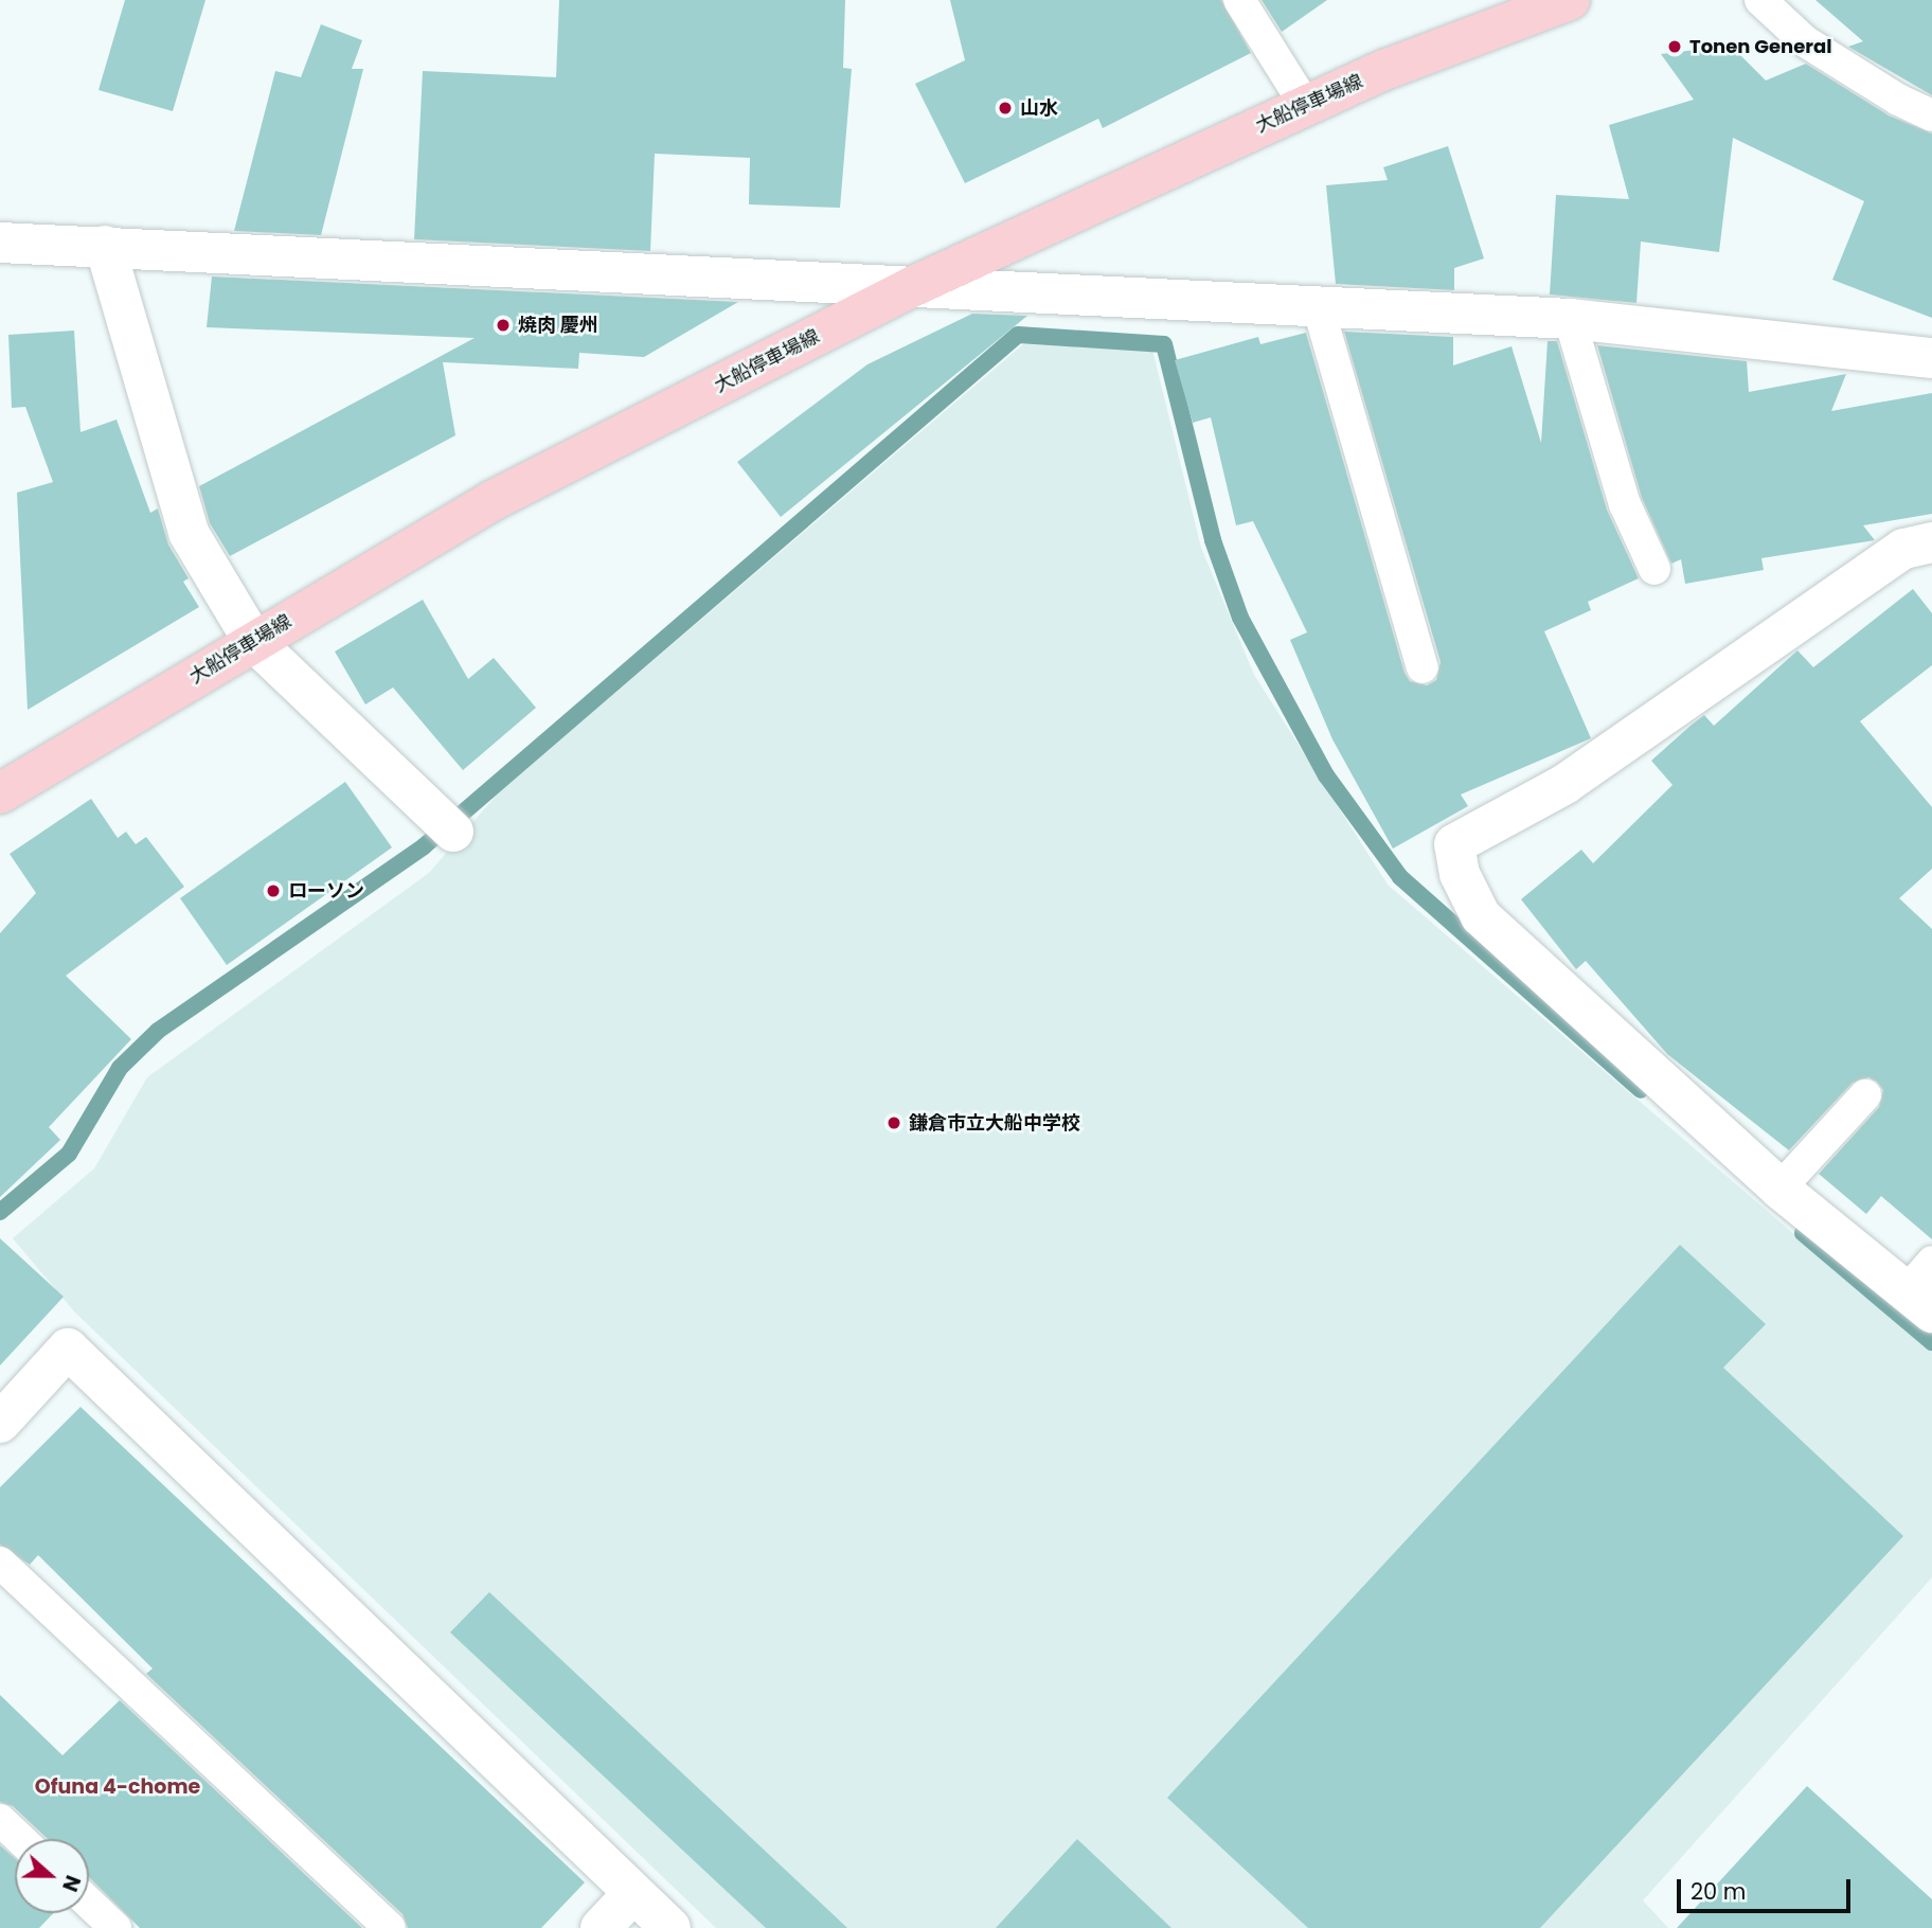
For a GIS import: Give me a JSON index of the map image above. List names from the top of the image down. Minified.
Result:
{"streets":{"main road":["大船停車場線"]},"districts":["Ofuna 4-chome"],"places":["Tonen General","山水","焼肉 慶州","ローソン","鎌倉市立大船中学校"],"scale_bar":"20 m","north":"right"}
